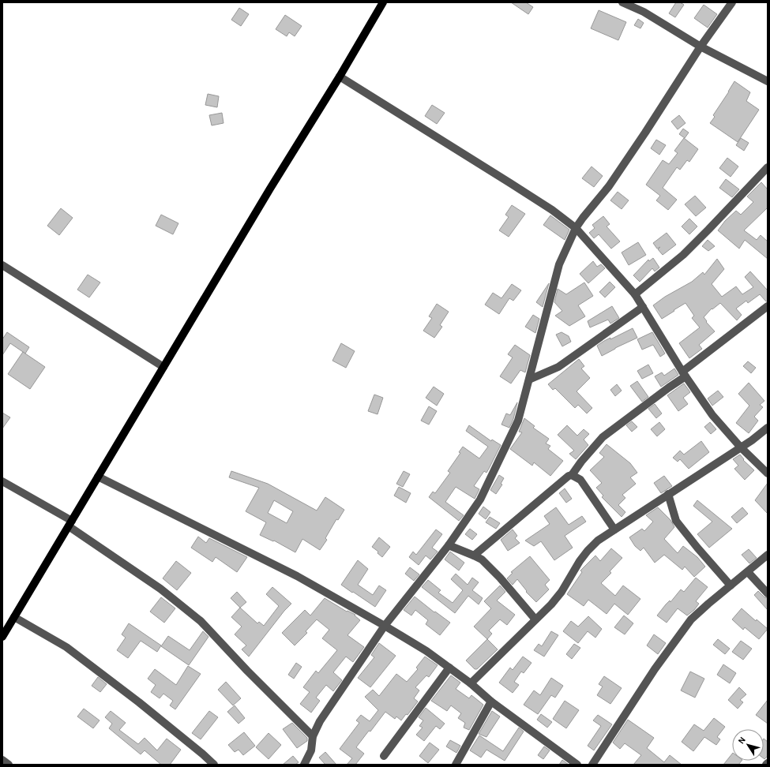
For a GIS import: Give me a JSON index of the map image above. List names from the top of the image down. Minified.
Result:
{"north":"top left"}
